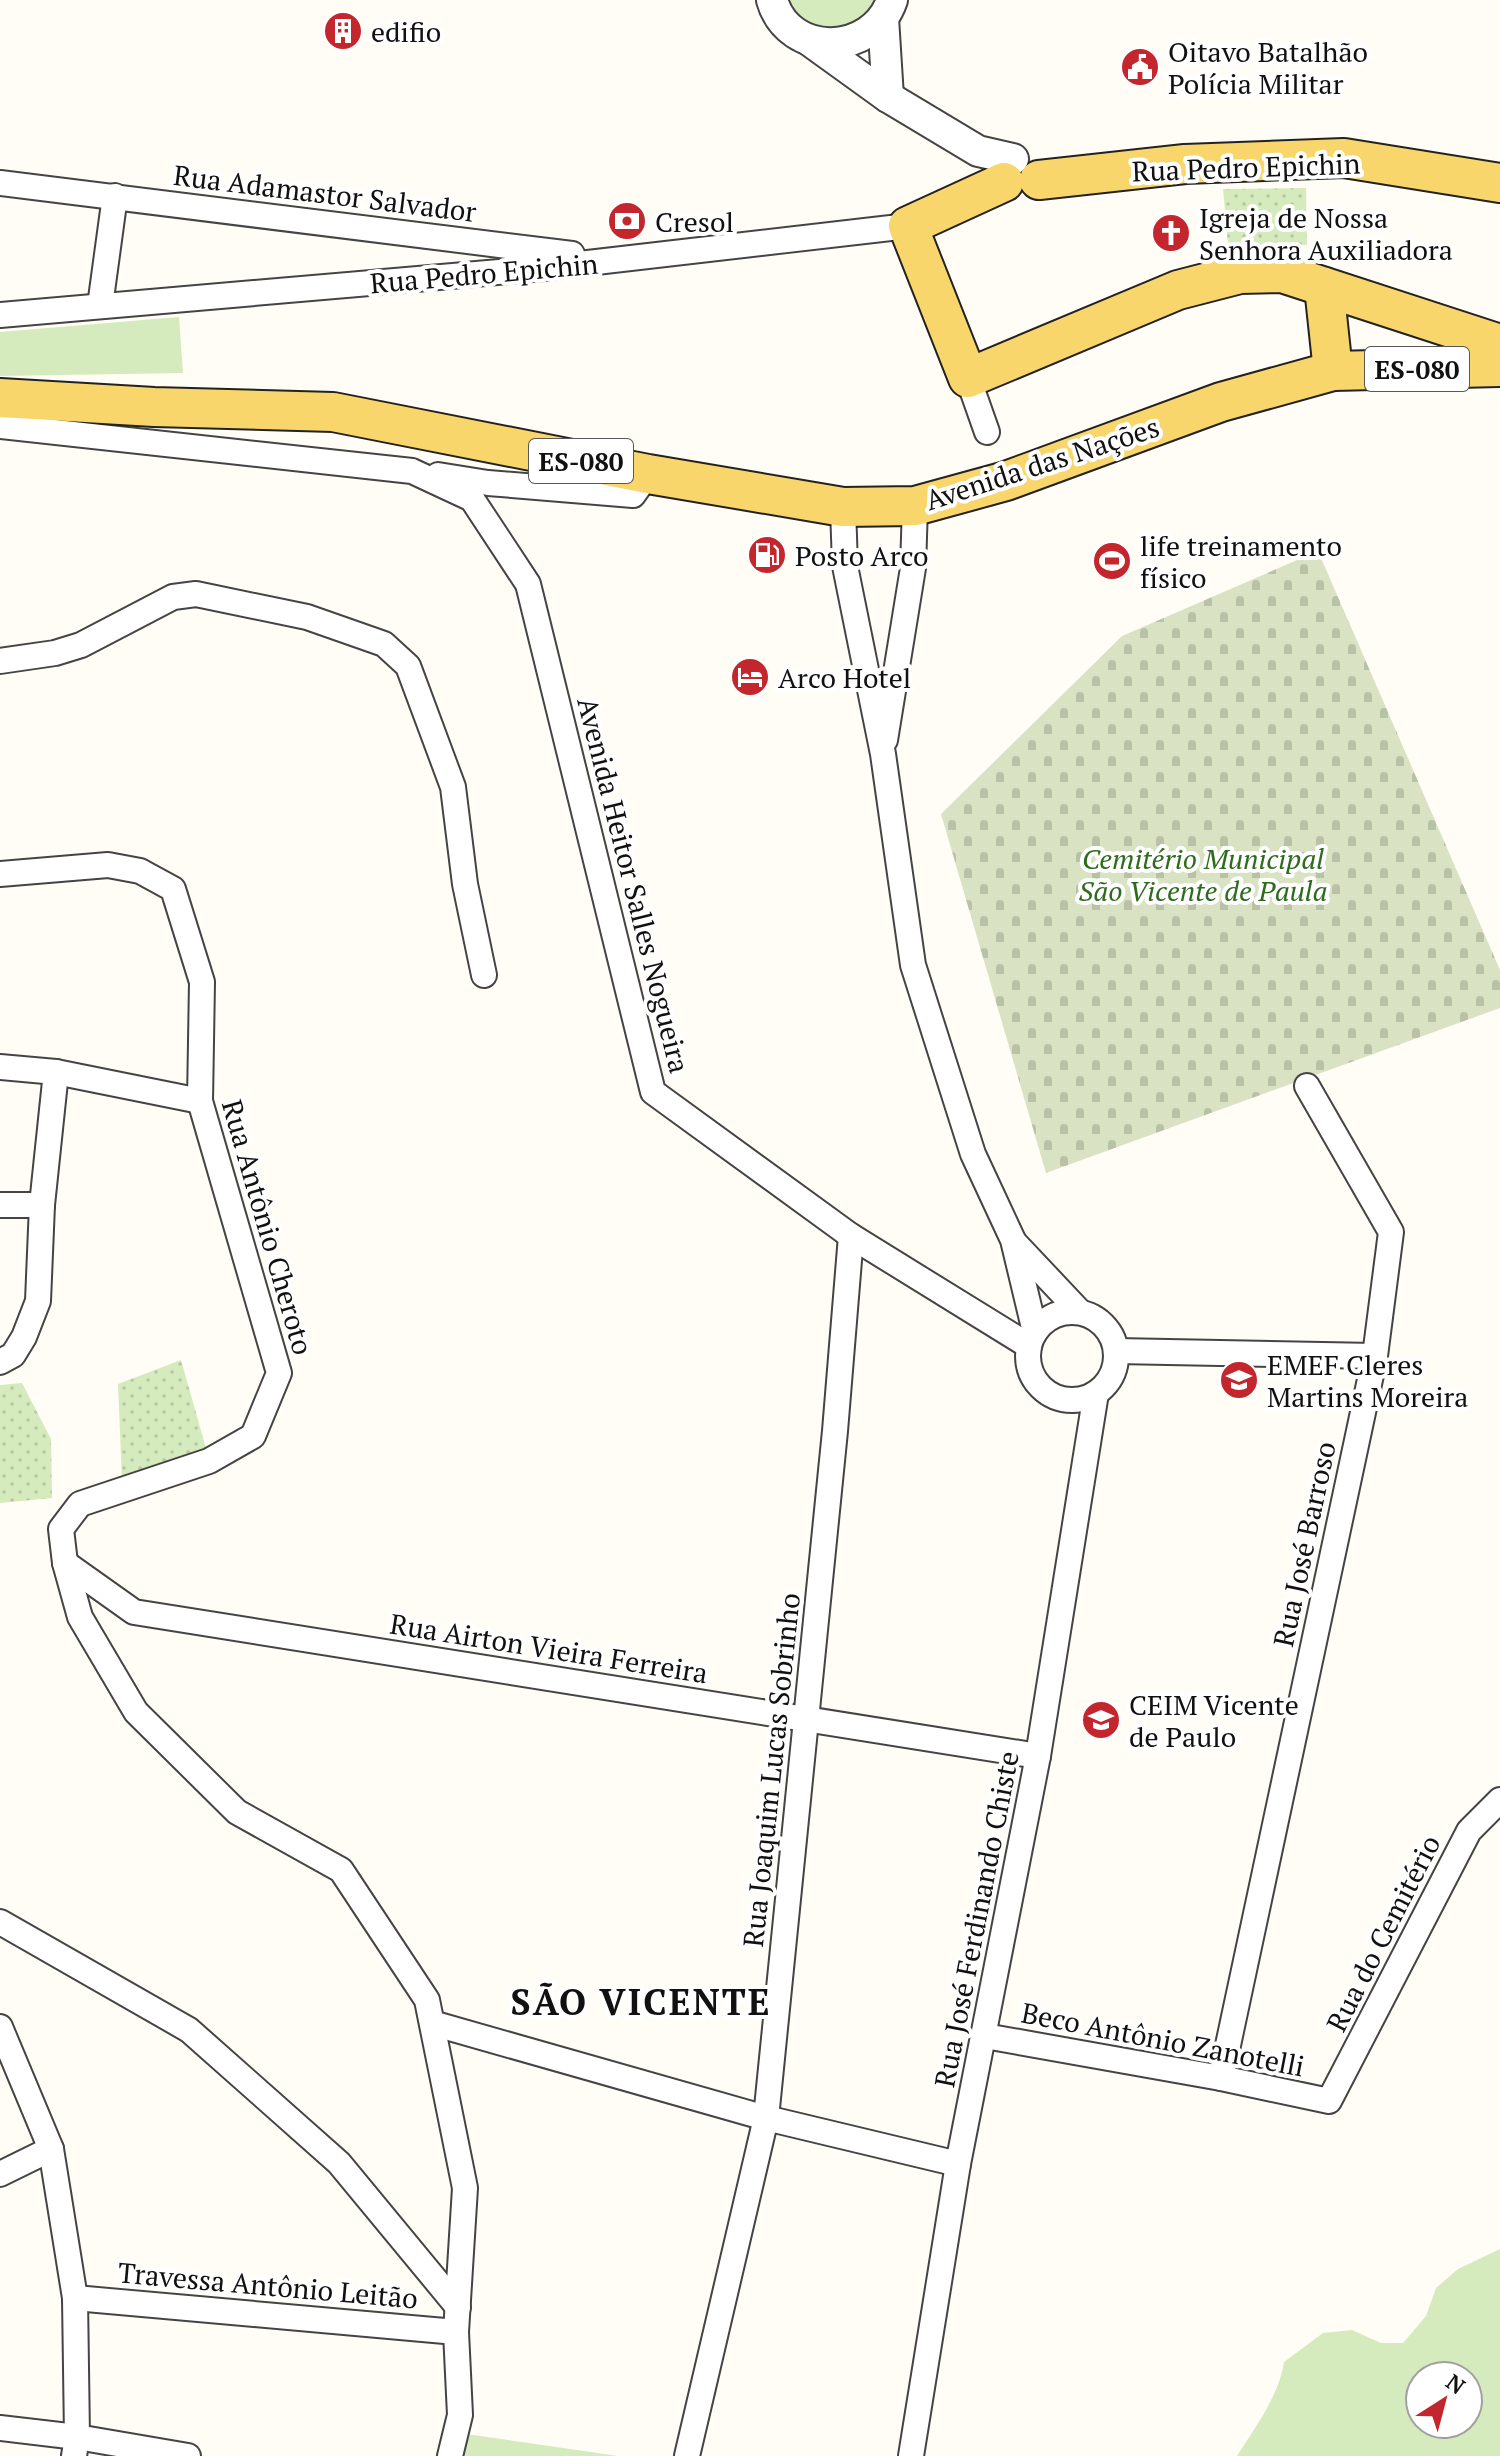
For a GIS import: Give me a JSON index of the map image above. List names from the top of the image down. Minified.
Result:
{"streets":{"main road":["Rua Pedro Epichin","ES-080","Avenida das Nações"],"street":["Rua Adamastor Salvador","Avenida Heitor Salles Nogueira","Rua Antônio Cheroto","Rua José Barroso","Rua Airton Vieira Ferreira","Rua Joaquim Lucas Sobrinho","Rua José Ferdinando Chiste","Rua do Cemitério","Beco Antônio Zanotelli","Travessa Antônio Leitão"]},"crossings":[["Rua Pedro Epichin","Rua Adamastor Salvador"],["Avenida Heitor Salles Nogueira","Rua Joaquim Lucas Sobrinho"],["Avenida Heitor Salles Nogueira","Rua José Ferdinando Chiste"],["Rua Antônio Cheroto","Rua Airton Vieira Ferreira"],["Rua Antônio Cheroto","Travessa Antônio Leitão"],["Rua José Barroso","Beco Antônio Zanotelli"],["Rua Airton Vieira Ferreira","Rua Joaquim Lucas Sobrinho"],["Rua Airton Vieira Ferreira","Rua José Ferdinando Chiste"],["Rua José Ferdinando Chiste","Beco Antônio Zanotelli"],["Rua do Cemitério","Beco Antônio Zanotelli"]],"districts":["SÃO VICENTE"],"parks":["Cemitério Municipal São Vicente de Paula"],"places":{"building":["edifio"],"public building":["Oitavo Batalhão Polícia Militar"],"bank":["Cresol"],"church":["Igreja de Nossa Senhora Auxiliadora"],"fuel station":["Posto Arco"],"sports":["life treinamento físico"],"hotel":["Arco Hotel"],"school or university":["EMEF Cleres Martins Moreira","CEIM Vicente de Paulo"]},"north":"top right"}
